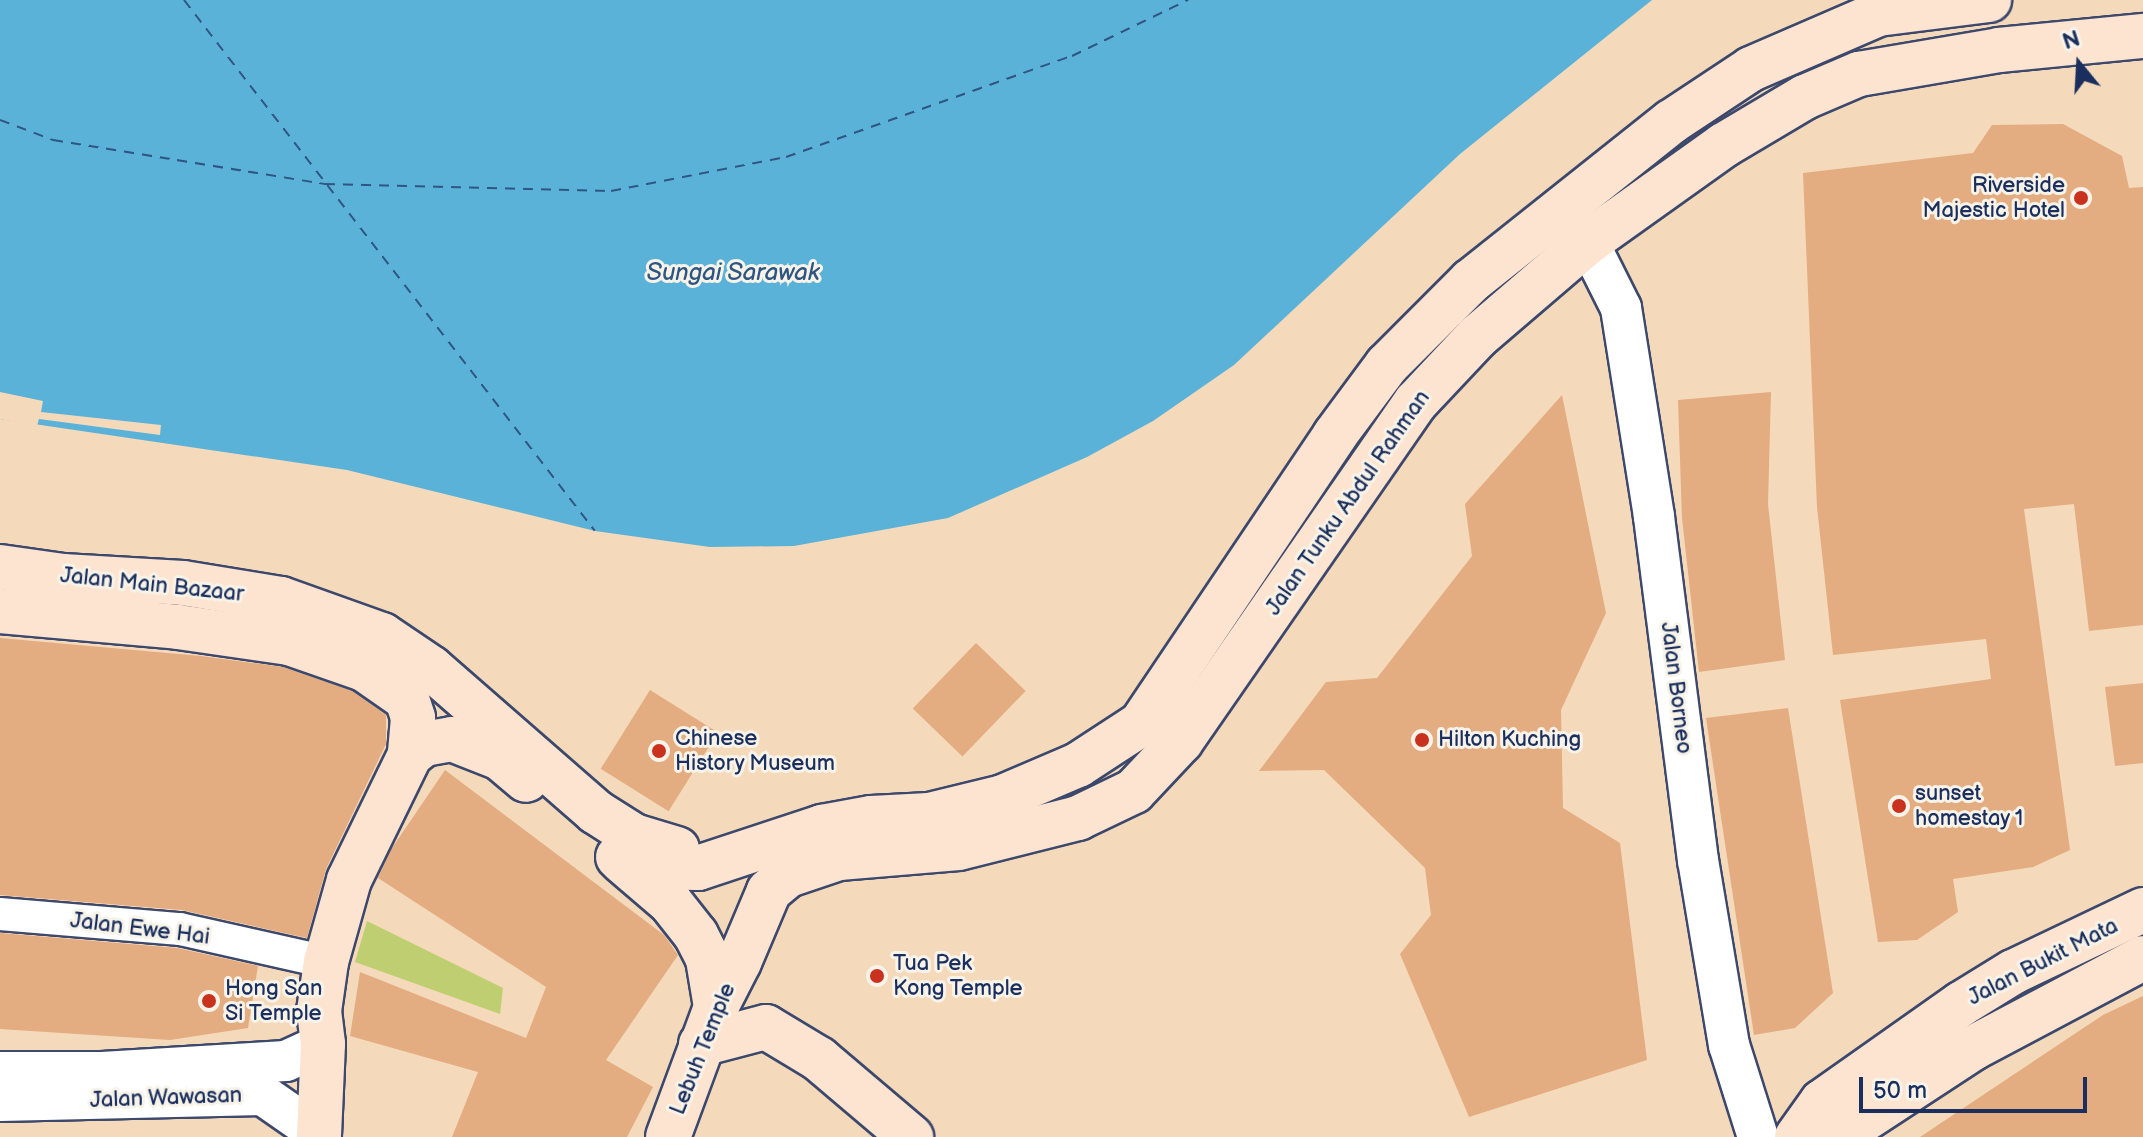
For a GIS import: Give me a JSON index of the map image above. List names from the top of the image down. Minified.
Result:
{"streets":{"main road":["Jalan Tunku Abdul Rahman","Jalan Main Bazaar","Jalan Bukit Mata","Lebuh Temple"],"street":["Jalan Borneo","Jalan Ewe Hai","Jalan Wawasan"]},"crossings":[["Jalan Tunku Abdul Rahman","Jalan Borneo"],["Jalan Tunku Abdul Rahman","Lebuh Temple"]],"water":["Sungai Sarawak"],"places":["Riverside Majestic Hotel","Hilton Kuching","Chinese History Museum","sunset homestay 1","Tua Pek Kong Temple","Hong San Si Temple"],"scale_bar":"50 m","north":"top"}
